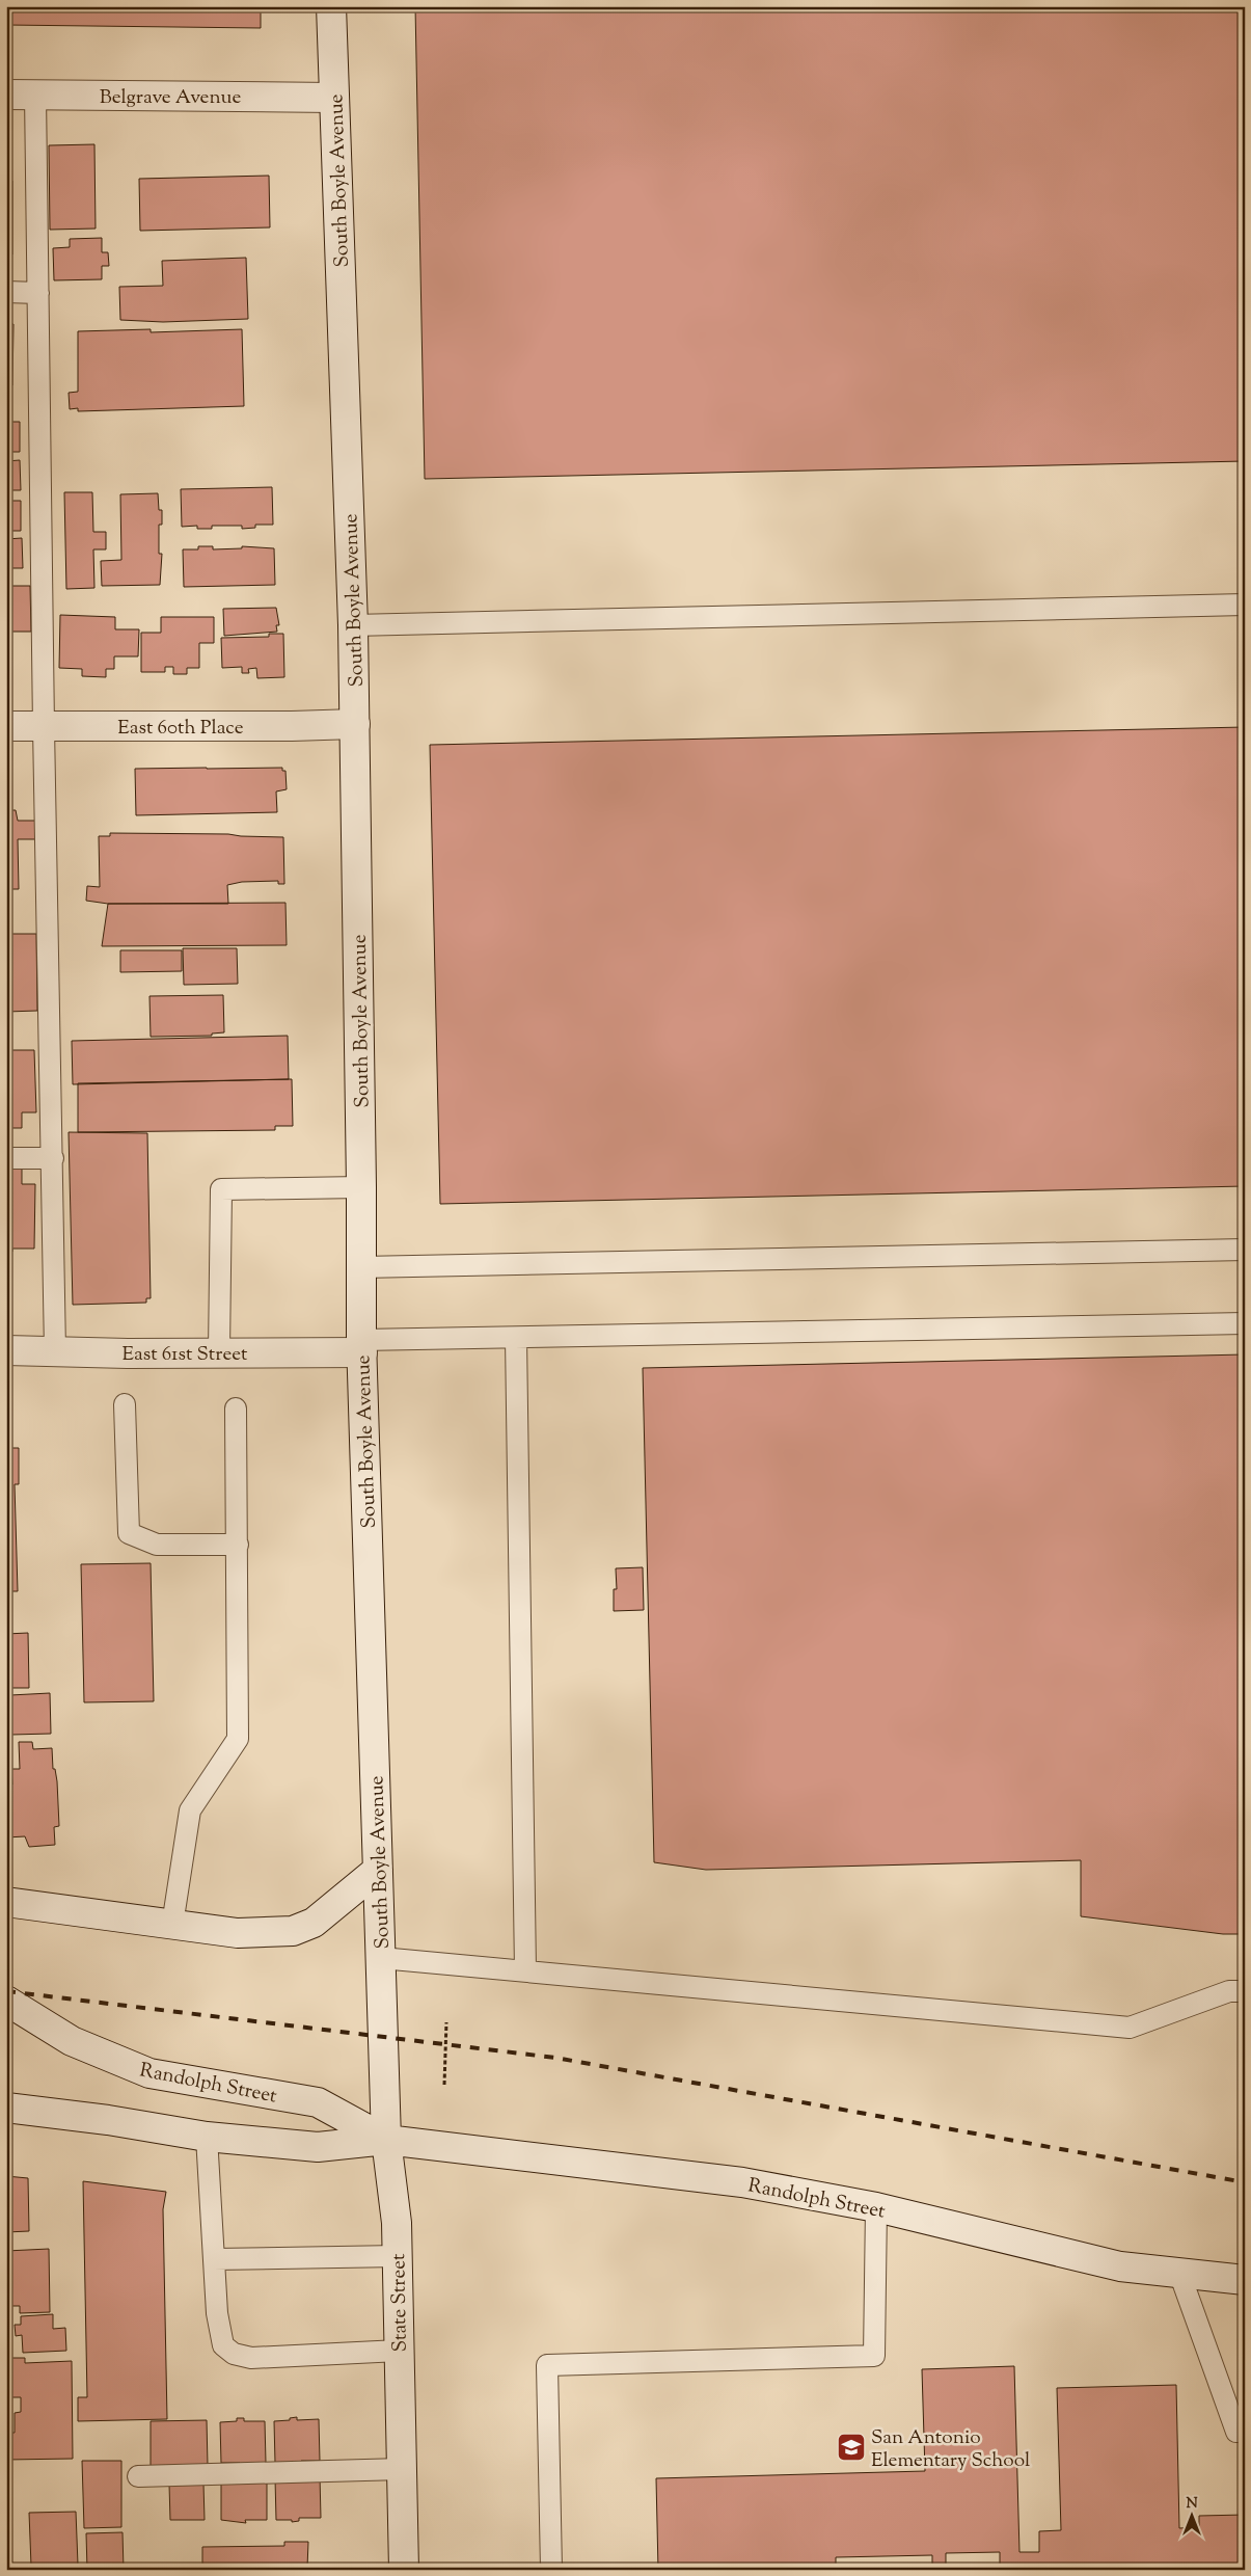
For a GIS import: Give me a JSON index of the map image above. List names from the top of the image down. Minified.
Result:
{"streets":{"street":["Belgrave Avenue","South Boyle Avenue","East 60th Place","East 61st Street","Randolph Street","State Street"]},"crossings":[["Belgrave Avenue","South Boyle Avenue"],["South Boyle Avenue","East 60th Place"],["South Boyle Avenue","East 61st Street"],["South Boyle Avenue","State Street"],["Randolph Street","State Street"]],"places":{"school or university":["San Antonio Elementary School"]},"north":"top"}
